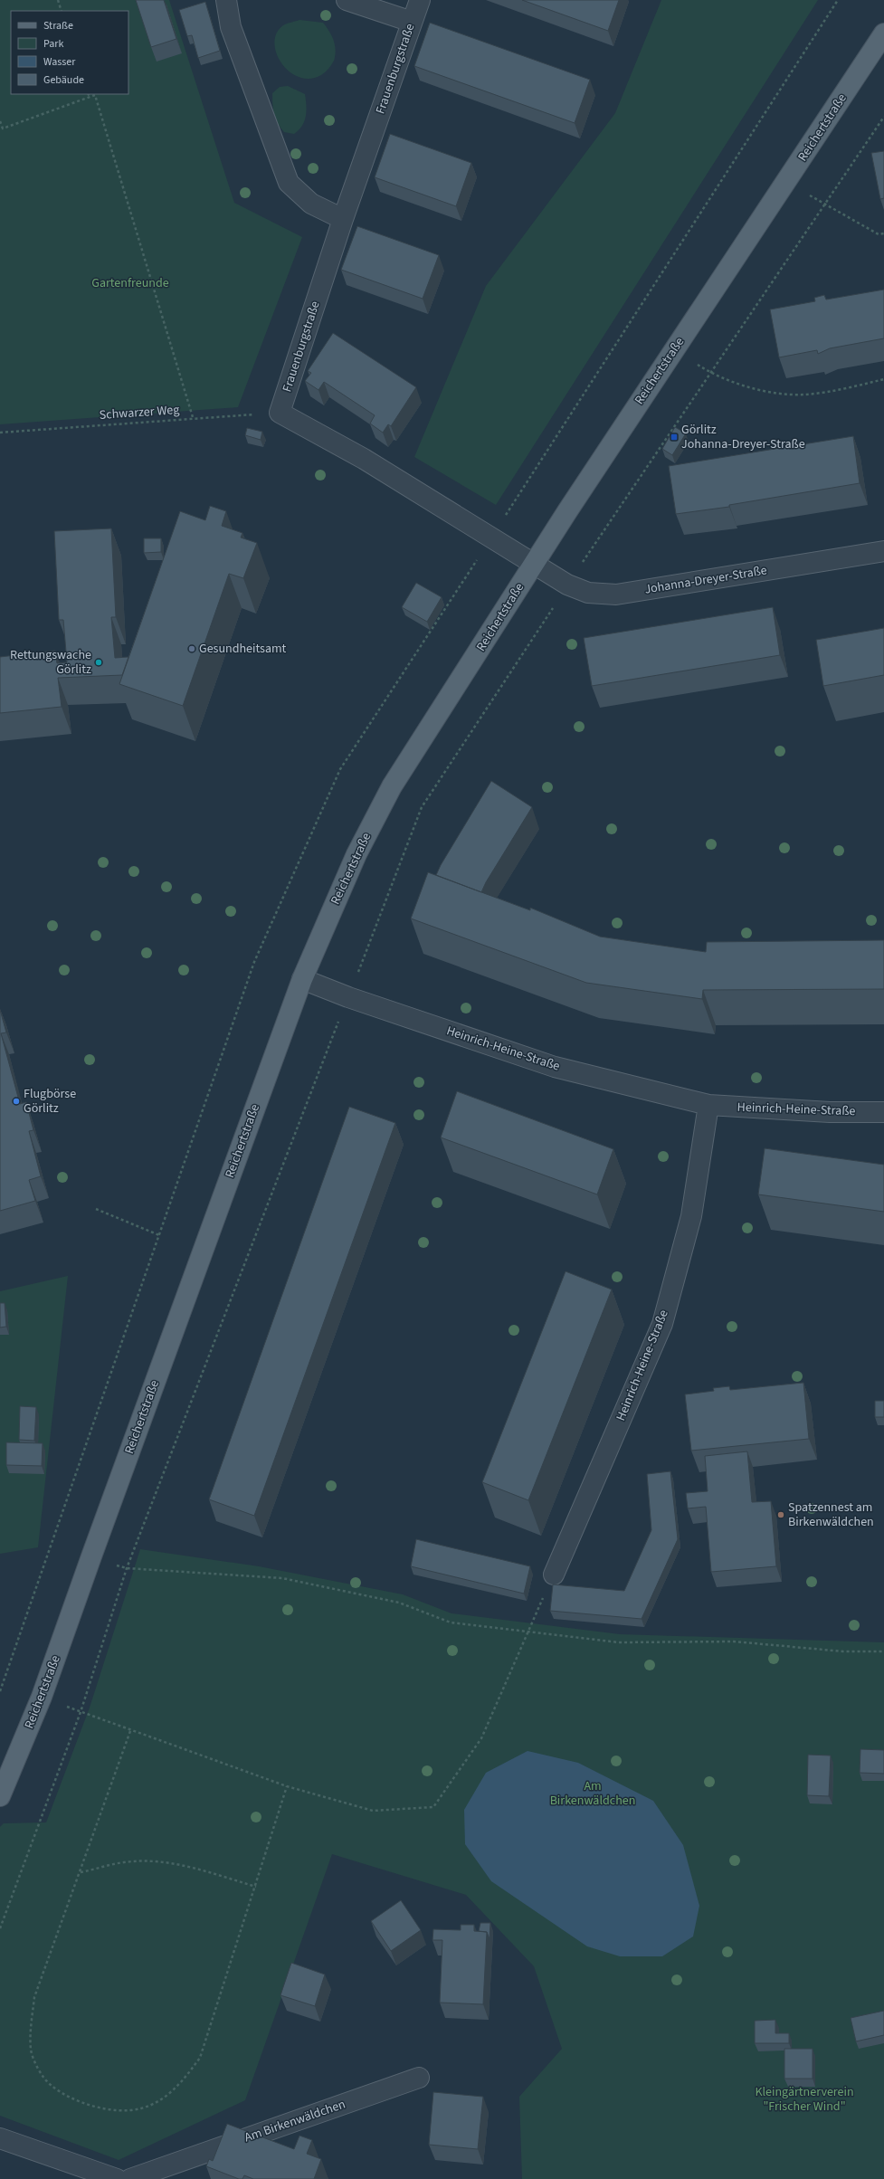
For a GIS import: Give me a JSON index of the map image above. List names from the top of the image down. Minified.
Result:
{"streets":{"main road":["Reichertstraße"],"street":["Frauenburgstraße","Johanna-Dreyer-Straße","Heinrich-Heine-Straße","Am Birkenwäldchen"],"path":["Schwarzer Weg"]},"crossings":[["Frauenburgstraße","Schwarzer Weg"],["Reichertstraße","Johanna-Dreyer-Straße"],["Reichertstraße","Heinrich-Heine-Straße"]],"parks":["Gartenfreunde","Am Birkenwäldchen","Kleingärtnerverein \"Frischer Wind\""],"places":{"transit":["Görlitz Johanna-Dreyer-Straße"],"other":["Gesundheitsamt","Rettungswache Görlitz","Flugbörse Görlitz","Spatzennest am Birkenwäldchen"]},"legend":["Straße","Park","Wasser","Gebäude"]}
